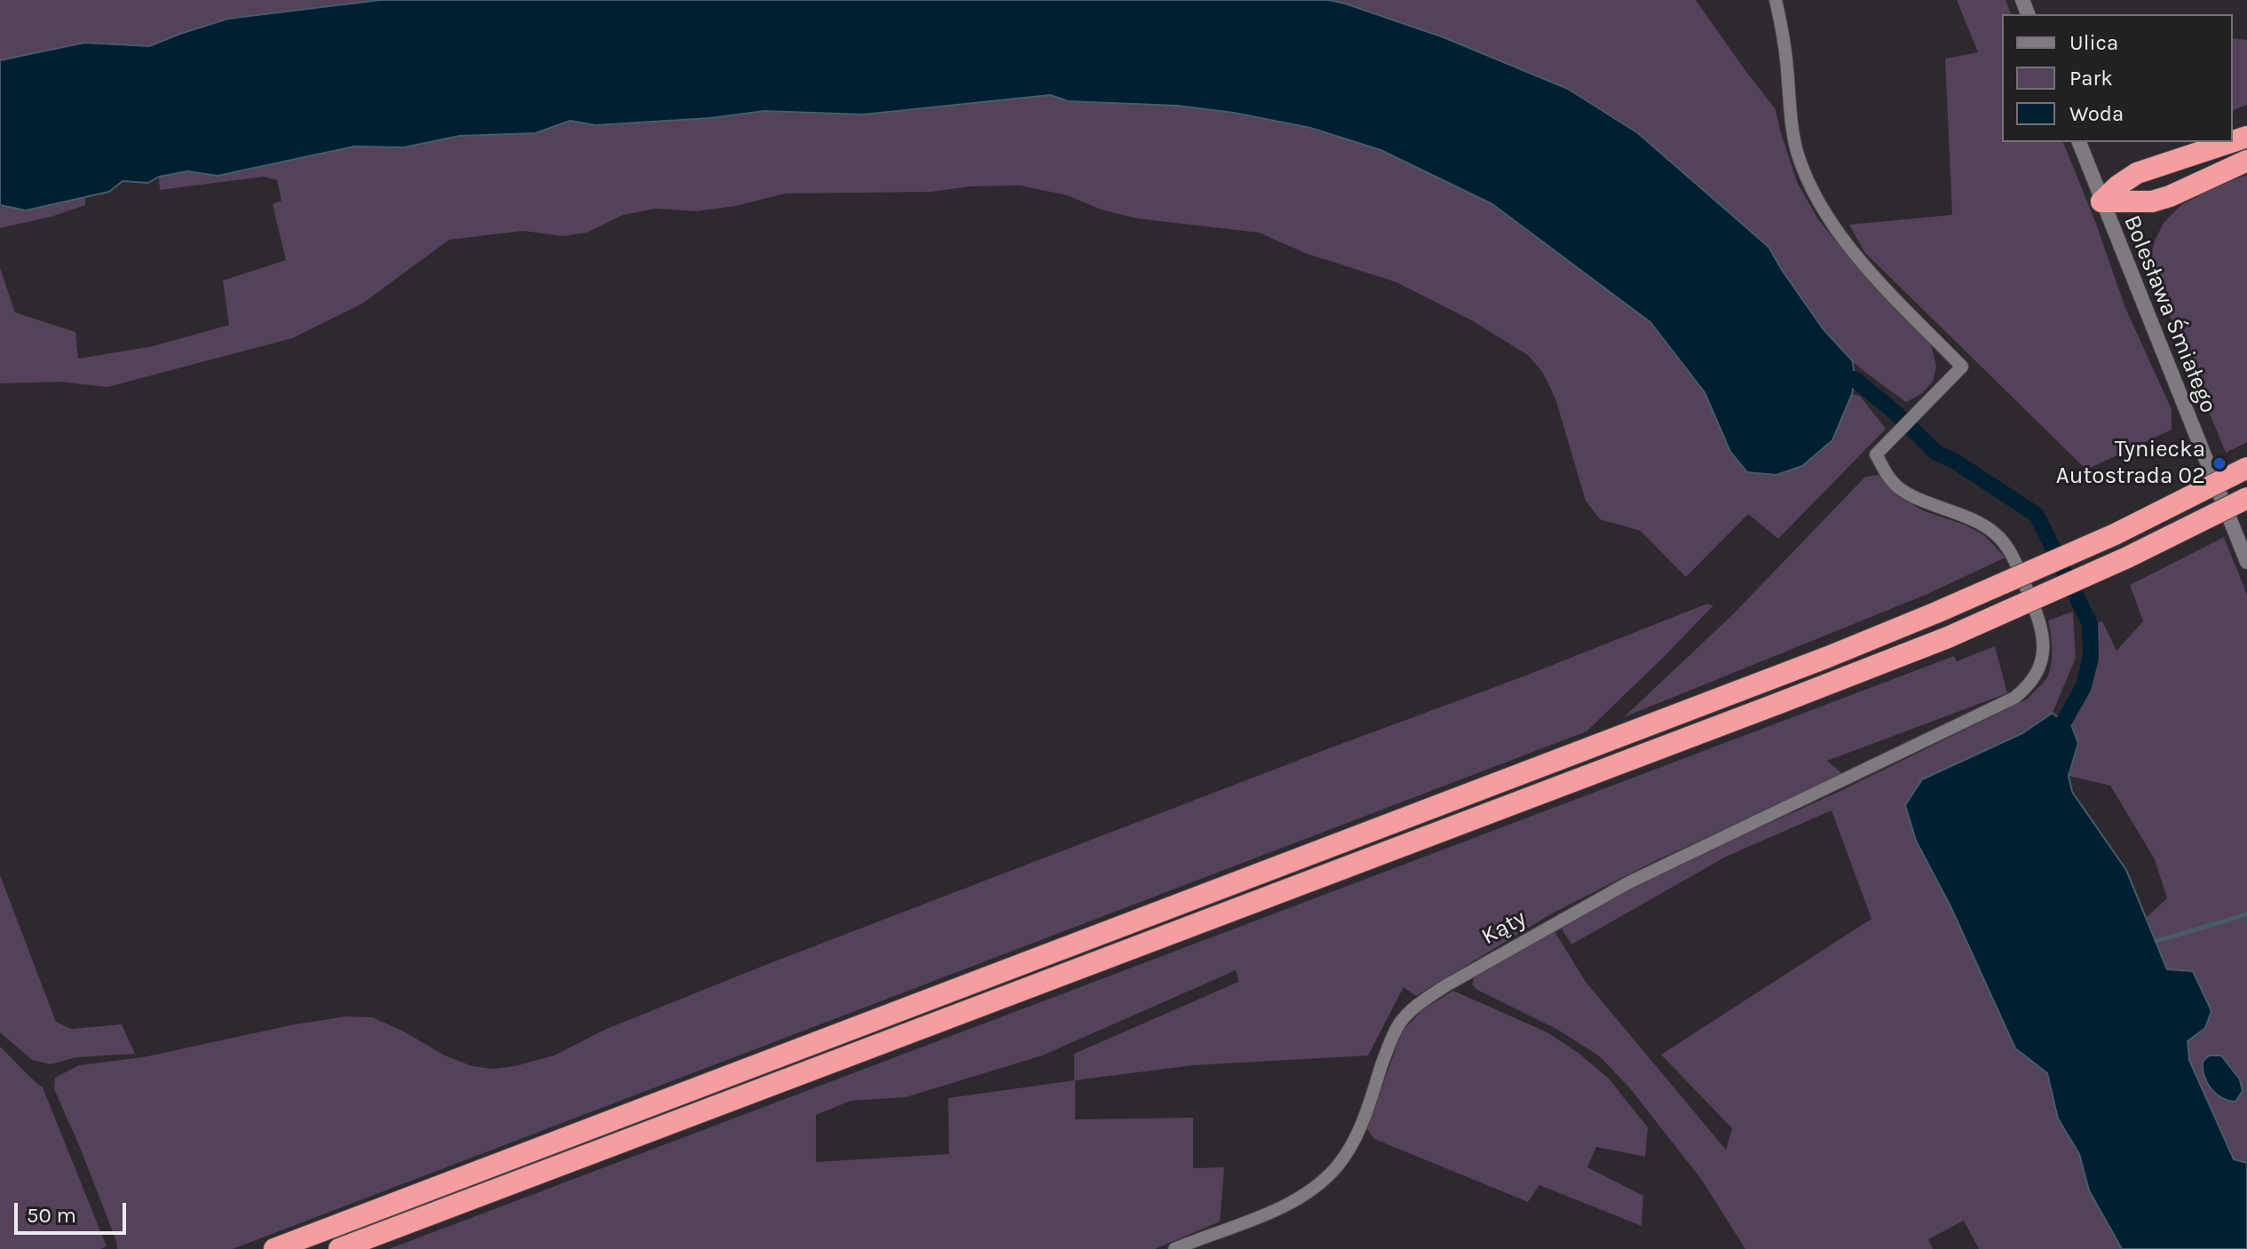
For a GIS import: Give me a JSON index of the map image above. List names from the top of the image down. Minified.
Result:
{"streets":{"street":["Bolesława Śmiałego","Kąty"]},"places":["Tyniecka Autostrada 02"],"legend":["Ulica","Park","Woda"],"scale_bar":"50 m"}
